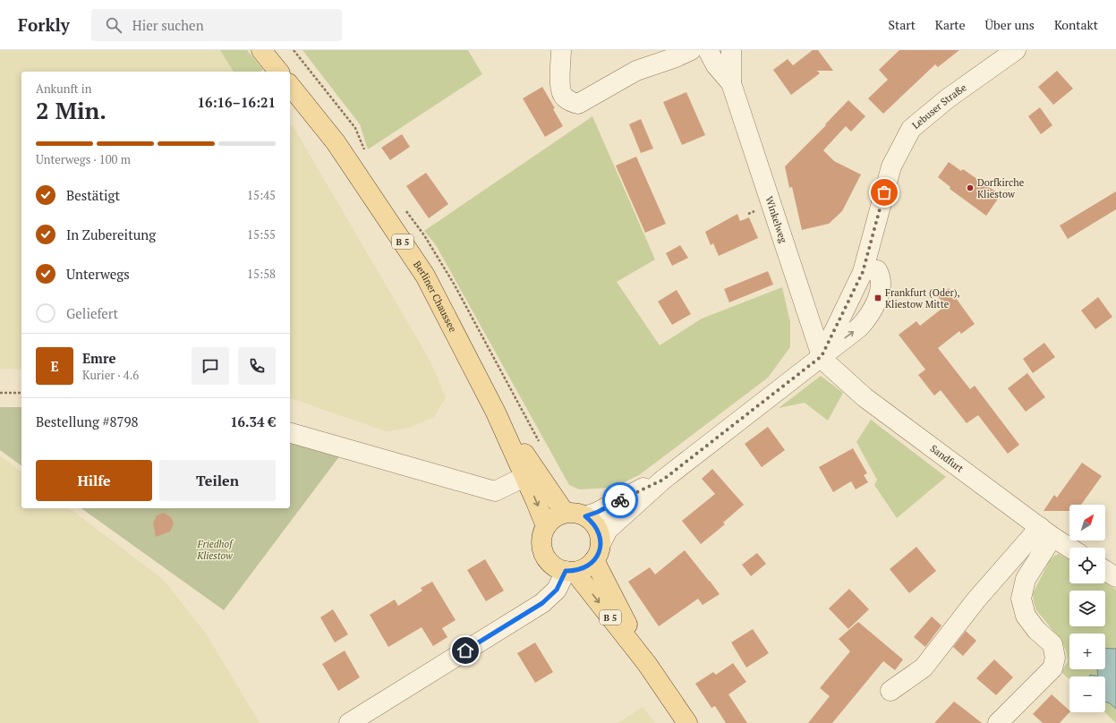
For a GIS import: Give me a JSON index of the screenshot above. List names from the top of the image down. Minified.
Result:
{"streets":{"main road":["B 5","Berliner Chaussee"],"street":["Lebuser Straße","Winkelweg","Sandfurt"]},"crossings":[["Lebuser Straße","Winkelweg"],["Lebuser Straße","B 5"],["Lebuser Straße","Berliner Chaussee"],["Lebuser Straße","Sandfurt"],["Winkelweg","Sandfurt"],["B 5","Berliner Chaussee"]],"parks":["Friedhof Kliestow"],"places":{"other":["Dorfkirche Kliestow"],"transit":["Frankfurt (Oder), Kliestow Mitte"]},"north":"top right","page":{"header":"Forkly","search":"Hier suchen","nav":["Start","Karte","Über uns","Kontakt"],"heading":["2 Min.","Ankunft in","16:16–16:21"],"panel":["Emre","Kurier · 4.6","Bestellung #8798","16.34 €"],"bar":"Unterwegs · 100 m","list":[["Bestätigt","15:45"],["In Zubereitung","15:55"],["Unterwegs","15:58"],"Geliefert"],"round":"E","buttons":["Hilfe","Teilen"],"map_buttons":["+","−"]}}
